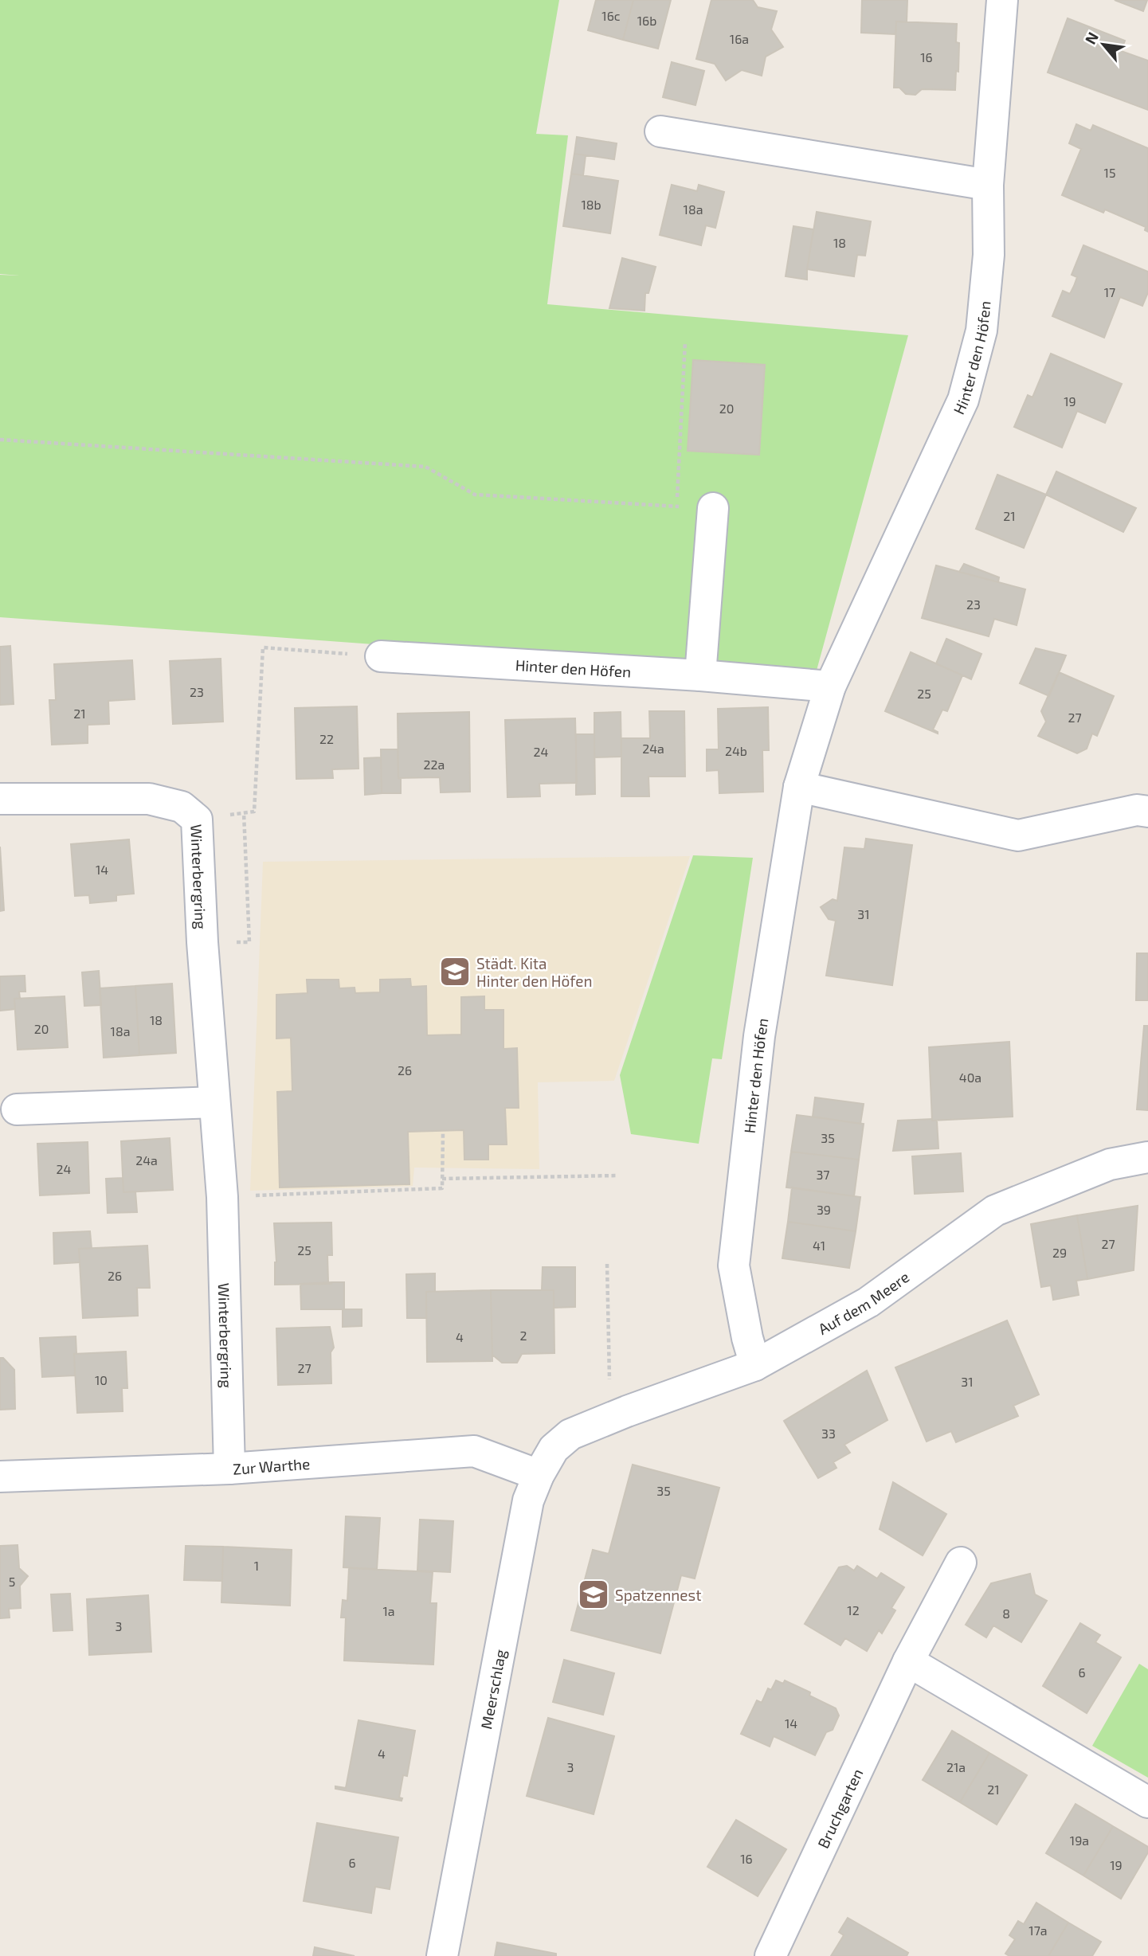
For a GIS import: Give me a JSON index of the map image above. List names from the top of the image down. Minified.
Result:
{"streets":{"street":["Hinter den Höfen","Winterbergring","Auf dem Meere","Zur Warthe","Meerschlag","Bruchgarten"]},"crossings":[["Hinter den Höfen","Auf dem Meere"],["Winterbergring","Zur Warthe"],["Auf dem Meere","Meerschlag"],["Zur Warthe","Meerschlag"]],"places":{"school or university":["Städt. Kita Hinter den Höfen","Spatzennest"]},"house_numbers":["16c","16b","16a","16","15","18b","18a","18","17","19","20","21","23","23","25","21","27","22","24a","24b","24","22a","14","31","18","20","18a","26","40a","35","24a","24","37","39","27","41","25","29","26","2","4","27","10","31","33","35","1","5","12","1a","8","3","6","14","4","3","21a","21","19a","16","6","19","17a"],"north":"top left"}
